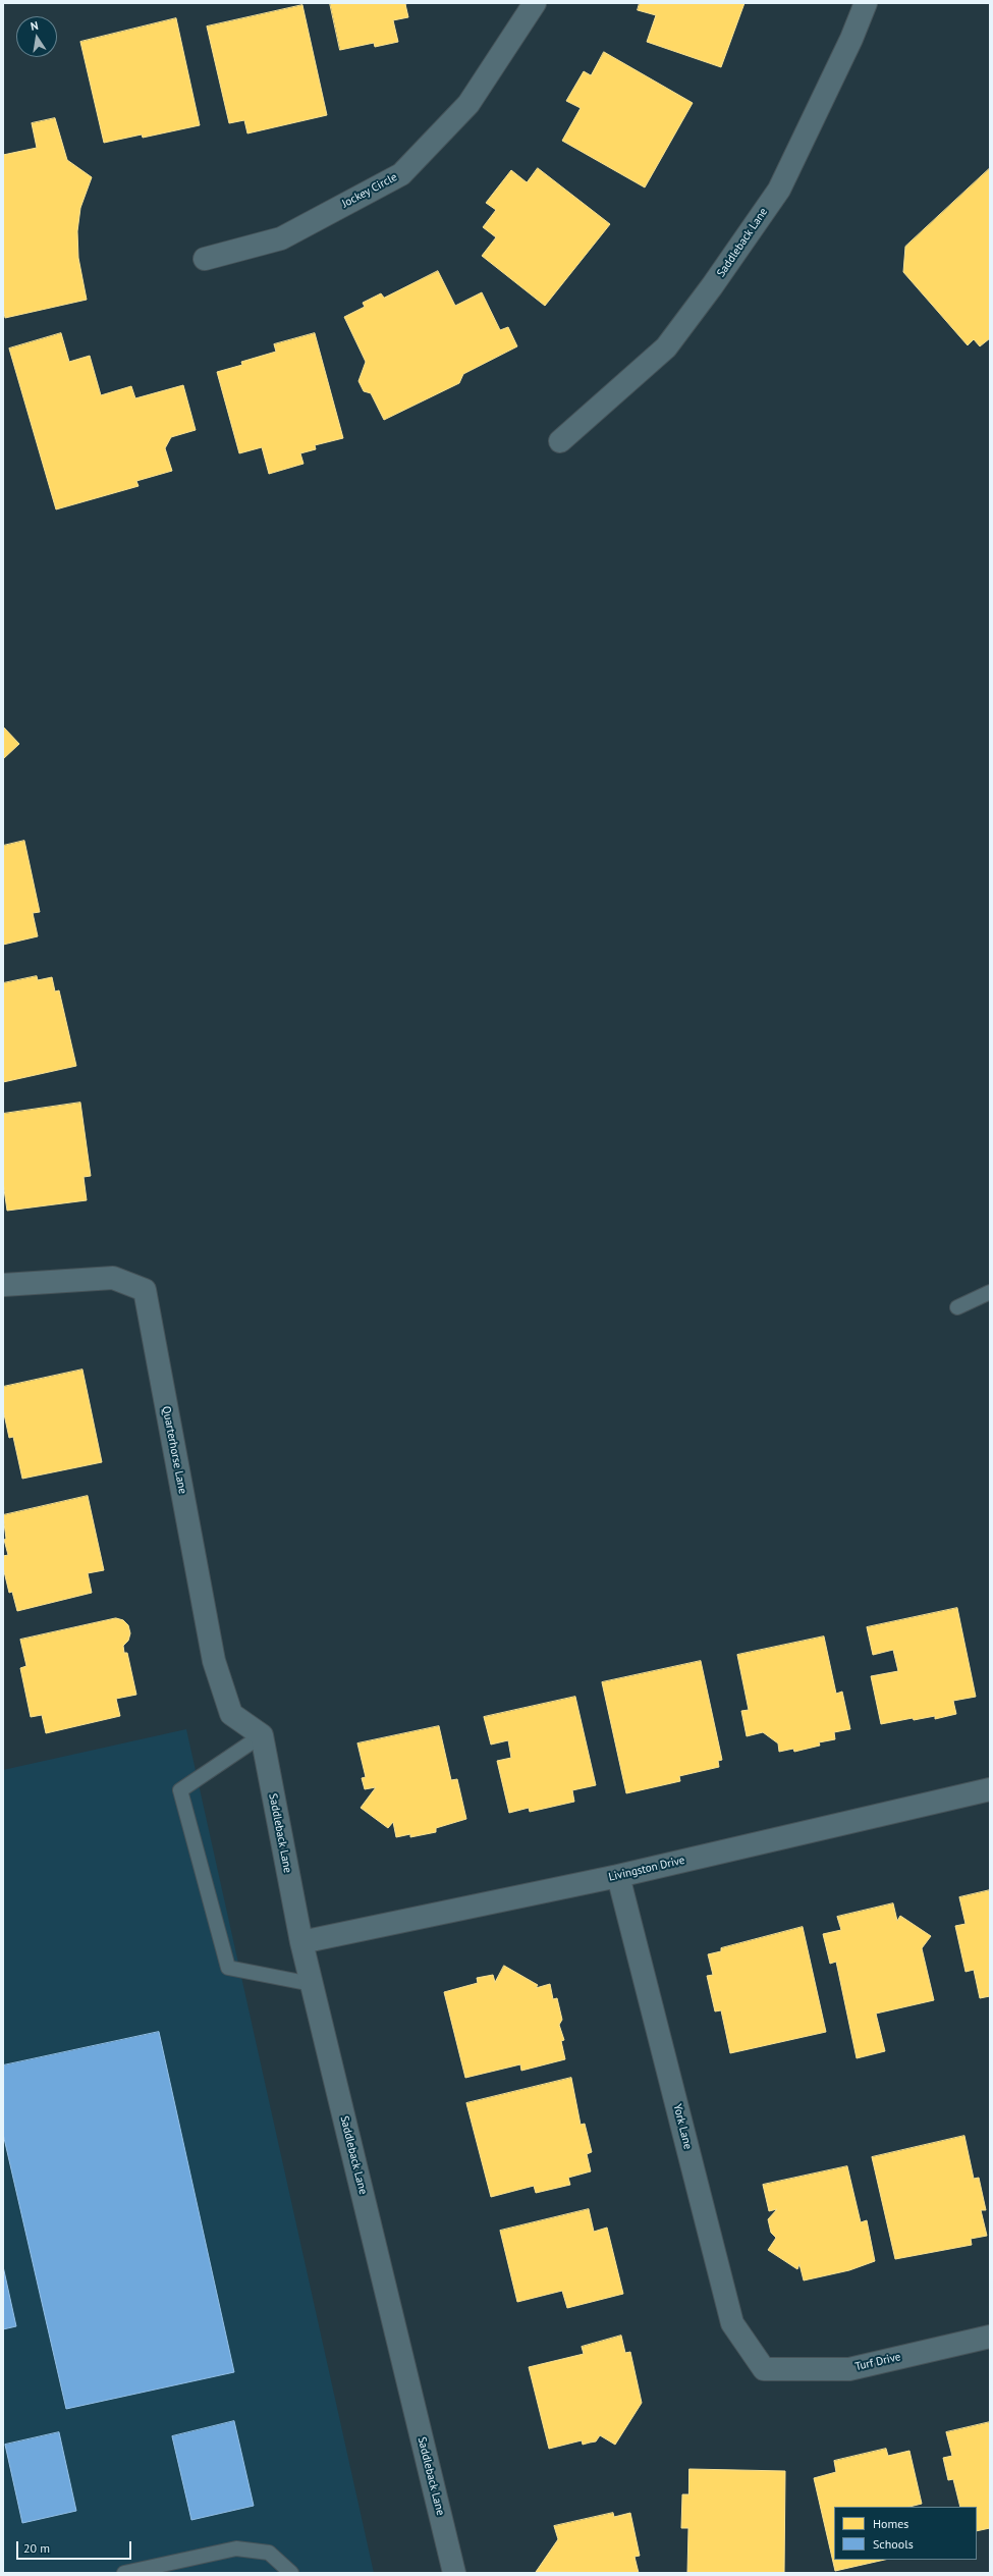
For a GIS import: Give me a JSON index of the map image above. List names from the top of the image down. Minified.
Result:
{"streets":{"street":["Jockey Circle","Saddleback Lane","Quarterhorse Lane","Livingston Drive","York Lane","Turf Drive"]},"crossings":[["Saddleback Lane","Quarterhorse Lane"],["Saddleback Lane","Livingston Drive"],["Livingston Drive","York Lane"],["York Lane","Turf Drive"]],"legend":["Homes","Schools"],"scale_bar":"20 m","north":"top"}
